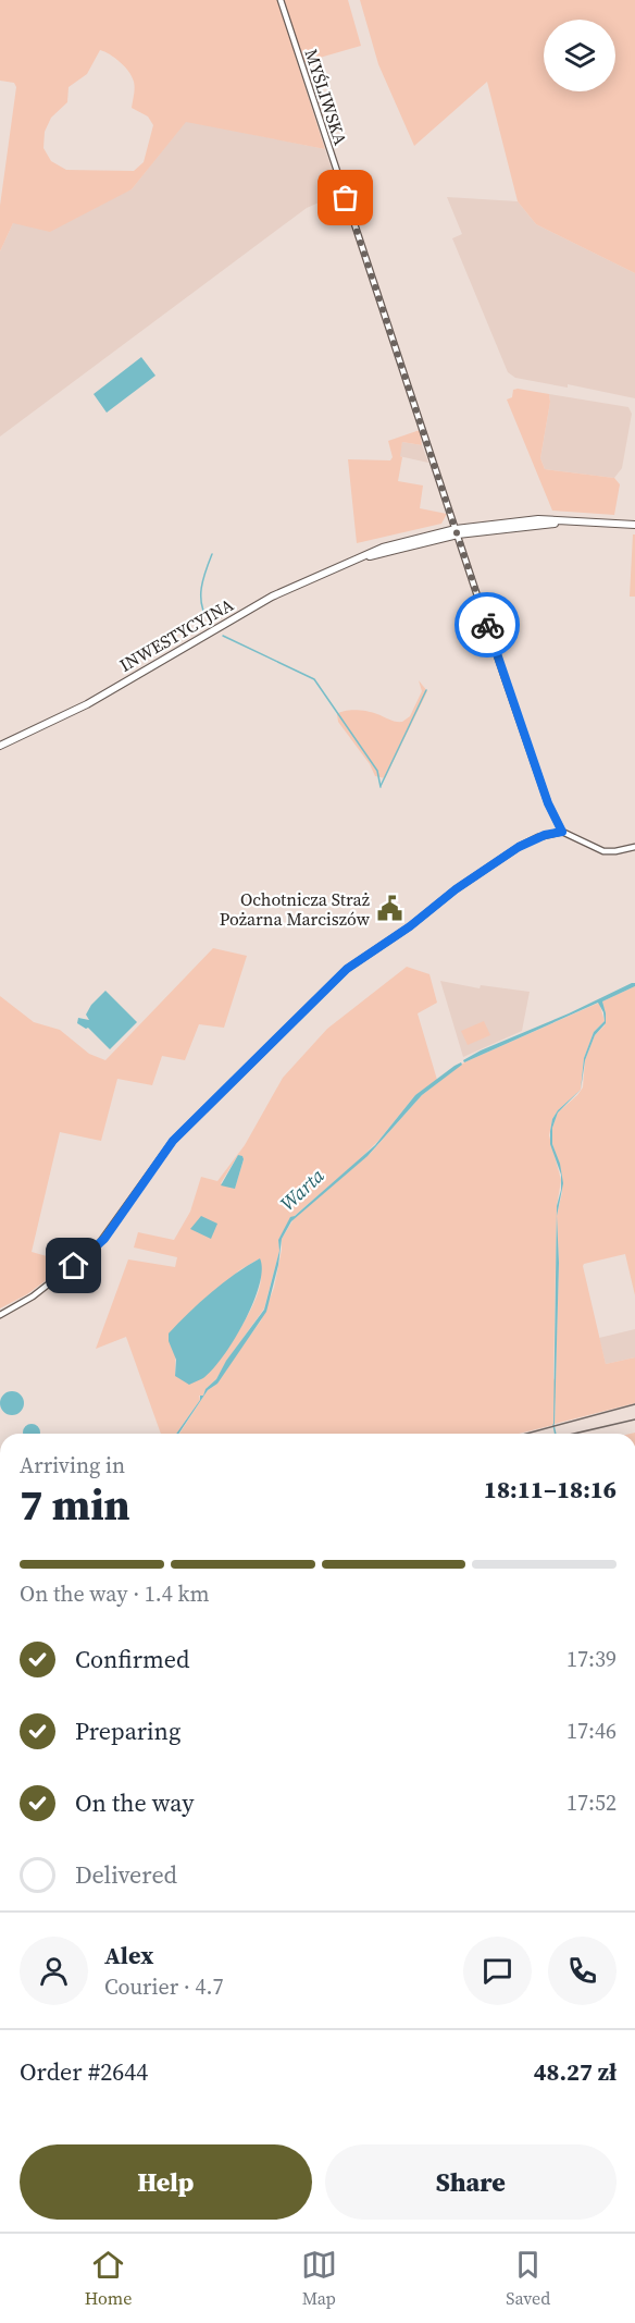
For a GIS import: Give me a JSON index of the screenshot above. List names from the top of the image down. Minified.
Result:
{"streets":{"main road":["INWESTYCYJNA"],"street":["MYŚLIWSKA"]},"crossings":[["MYŚLIWSKA","INWESTYCYJNA"]],"water":["Warta"],"places":{"public building":["Ochotnicza Straż Pożarna Marciszów"]},"page":{"heading":["7 min","Arriving in","18:11–18:16"],"panel":["Alex","Courier · 4.7","Order #2644","48.27 zł"],"bar":"On the way · 1.4 km","list":[["Confirmed","17:39"],["Preparing","17:46"],["On the way","17:52"],"Delivered"],"buttons":["Help","Share"],"tabs":["Home","Map","Saved"]}}
